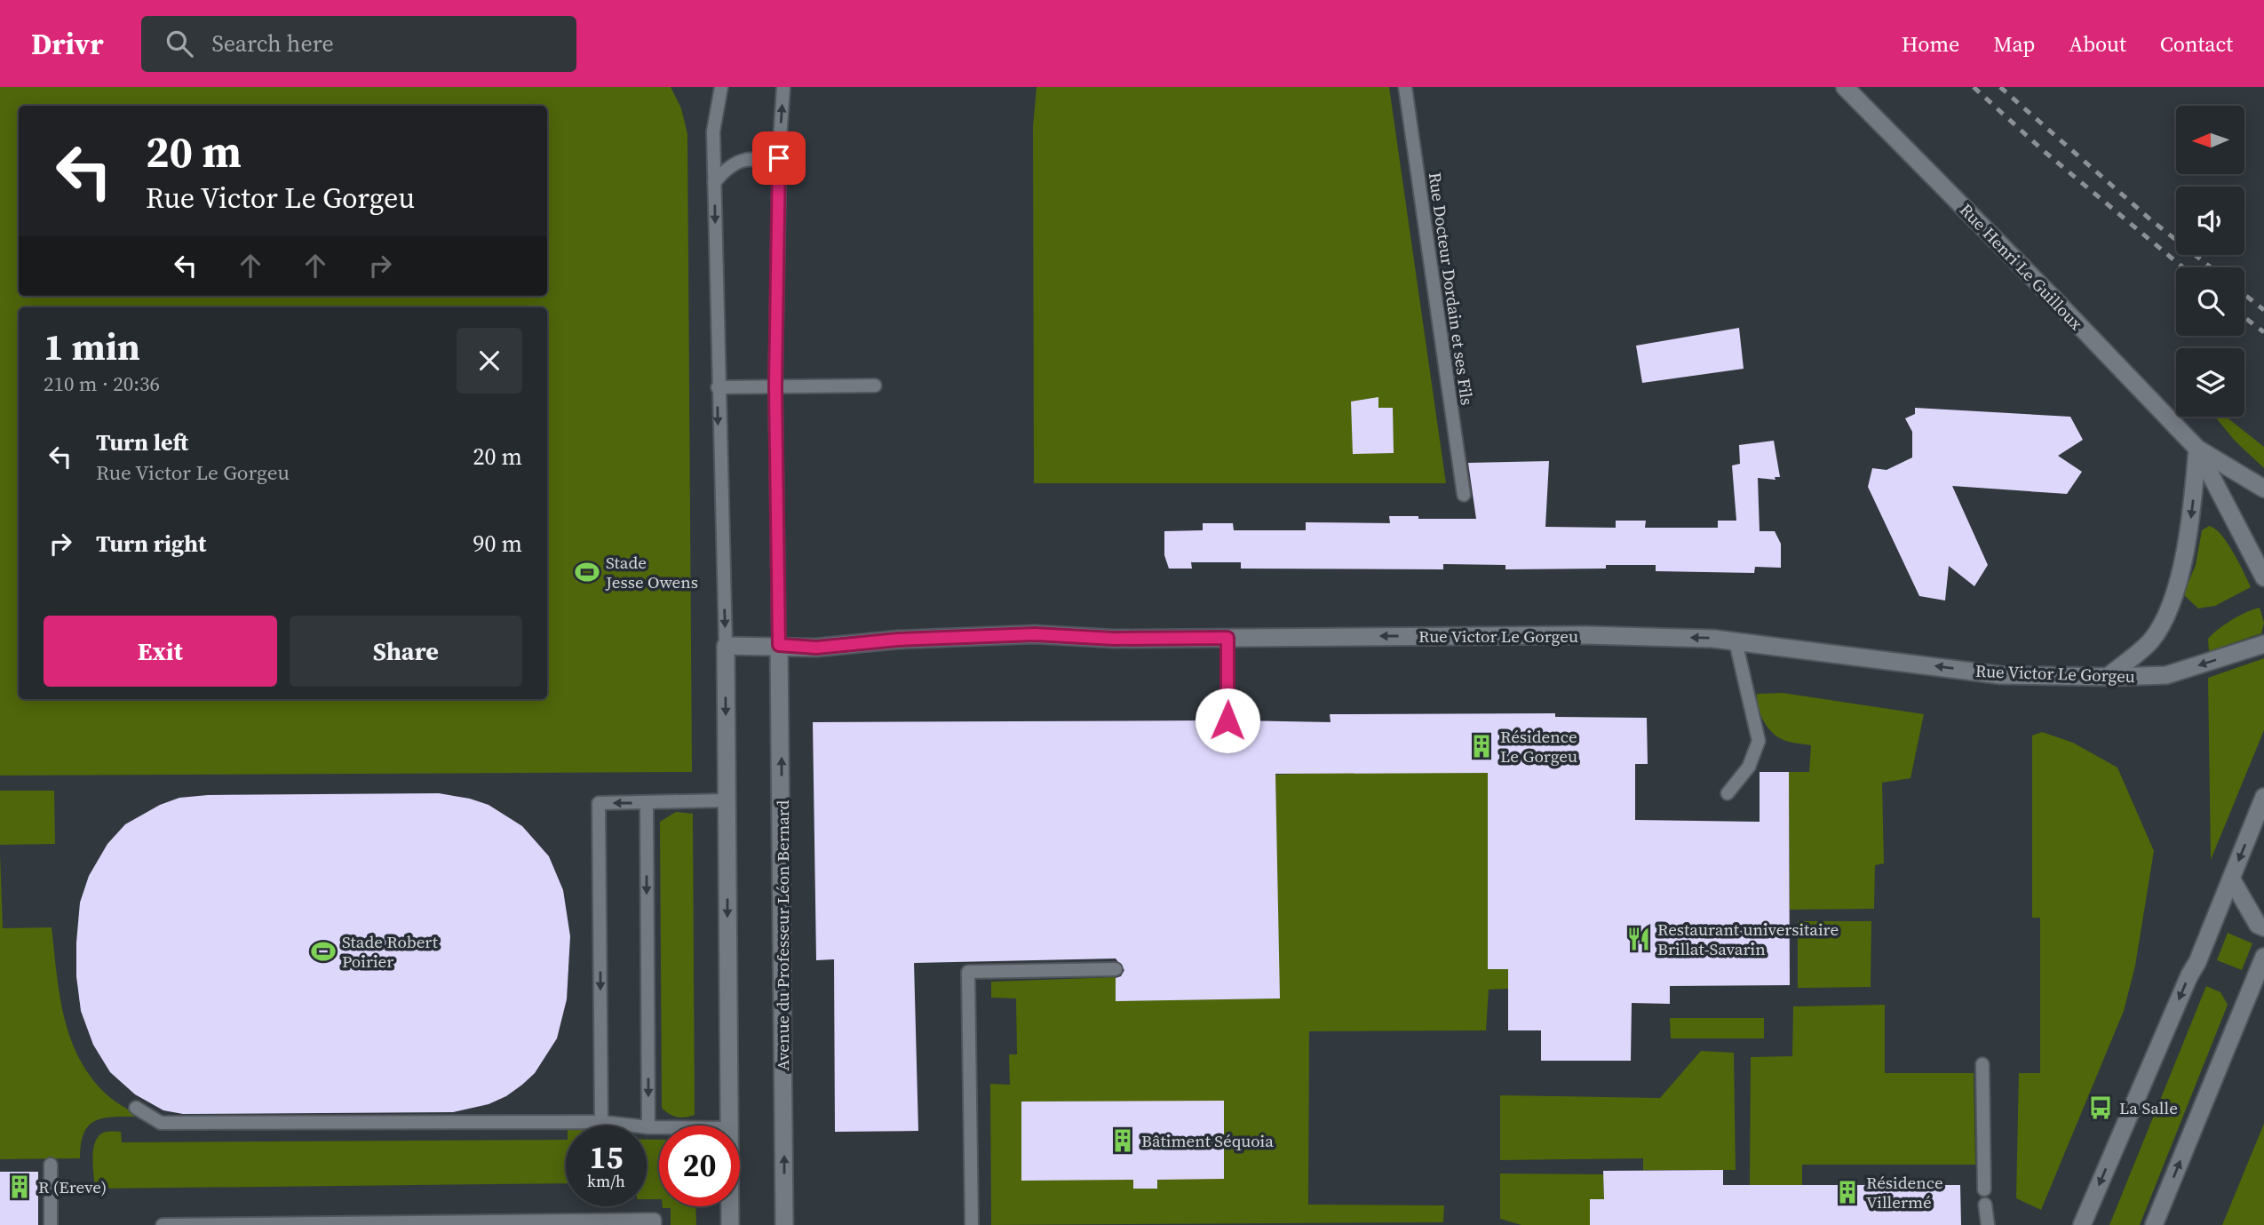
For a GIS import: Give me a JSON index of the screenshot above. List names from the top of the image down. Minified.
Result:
{"streets":{"street":["Rue Henri Le Guilloux","Rue Victor Le Gorgeu","Avenue du Professeur Léon Bernard"],"lane":["Rue Docteur Dordain et ses Fils"]},"crossings":[["Rue Victor Le Gorgeu","Avenue du Professeur Léon Bernard"]],"one_way":["Rue Victor Le Gorgeu"],"places":{"sports":["Stade Jesse Owens","Stade Robert Poirier"],"building":["Résidence Le Gorgeu","Bâtiment Séquoia","R (Ereve)","Résidence Villermé"],"restaurant":["Restaurant universitaire Brillat-Savarin"],"bus stop":["La Salle"]},"north":"left","page":{"header":"Drivr","search":"Search here","nav":["Home","Map","About","Contact"],"turn":["20 m","Rue Victor Le Gorgeu"],"heading":["1 min","210 m · 20:36"],"list":[{"name":"Turn left","note":"Rue Victor Le Gorgeu","value":"20 m"},{"name":"Turn right","value":"90 m"}],"buttons":["Exit","Share"],"speed":"15 km/h","limit":"20"}}
